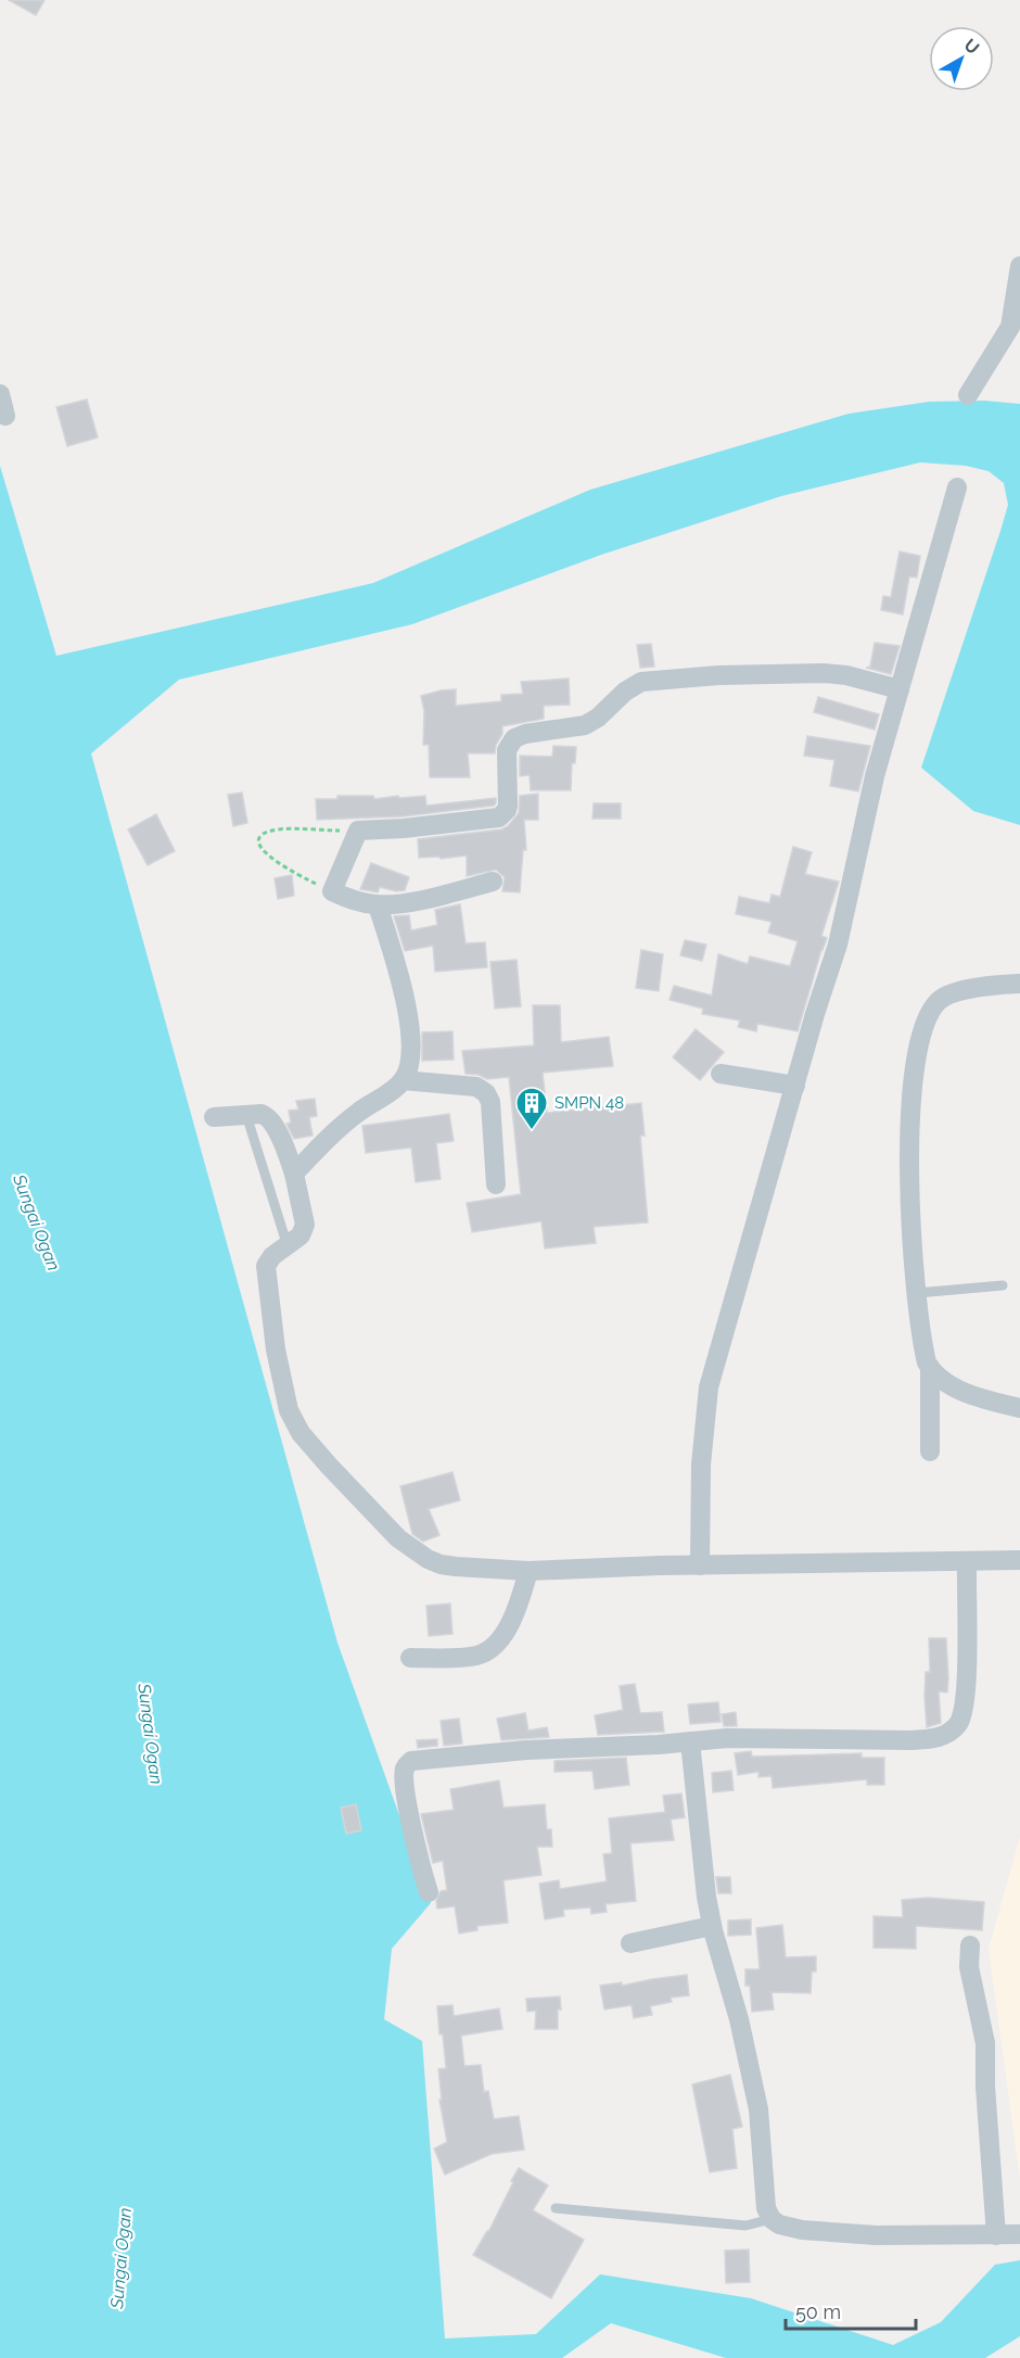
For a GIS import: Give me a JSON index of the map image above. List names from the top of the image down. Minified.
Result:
{"water":["Sungai Ogan"],"places":{"building":["SMPN 48"]},"scale_bar":"50 m","north":"top right"}
